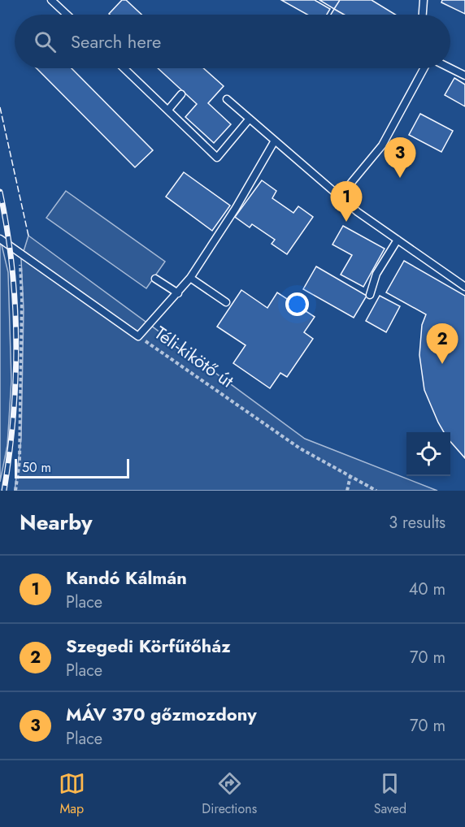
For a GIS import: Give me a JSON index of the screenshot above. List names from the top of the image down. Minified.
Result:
{"streets":{"lane":["Téli-kikötő út"]},"scale_bar":"50 m","page":{"search":"Search here","pins":["3","1","2"],"scale":"50 m","heading":["Nearby","3 results"],"list":[{"mark":"1","name":"Kandó Kálmán","note":"Place","value":"40 m"},{"mark":"2","name":"Szegedi Körfűtőház","note":"Place","value":"70 m"},{"mark":"3","name":"MÁV 370 gőzmozdony","note":"Place","value":"70 m"}],"nav":["Map","Directions","Saved"]}}
